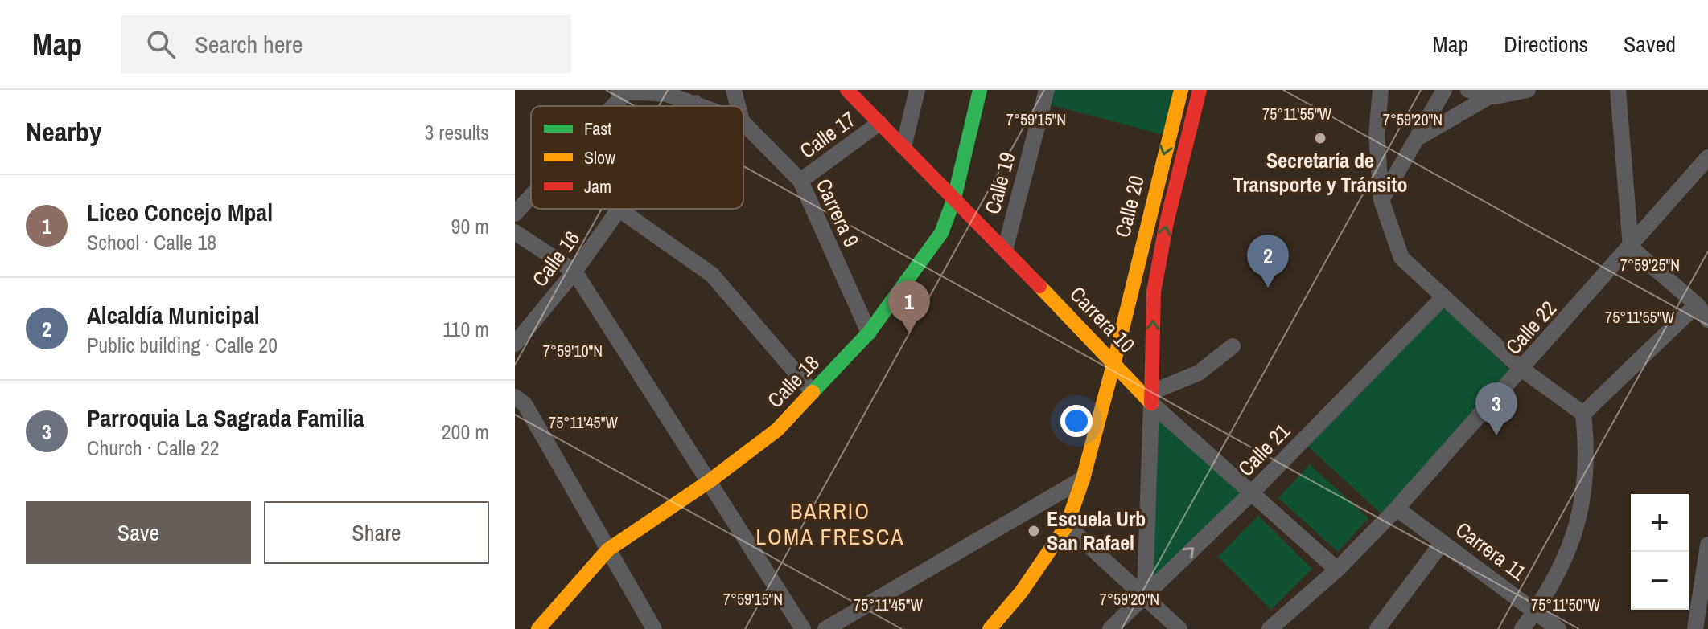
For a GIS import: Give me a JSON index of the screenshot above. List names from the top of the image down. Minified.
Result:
{"streets":{"street":["Calle 17","Calle 19","Calle 20","Carrera 9","Calle 16","Carrera 10","Calle 22","Calle 18","Calle 21","Carrera 11"]},"crossings":[["Calle 17","Carrera 9"],["Calle 17","Carrera 10"],["Calle 19","Carrera 10"],["Calle 20","Carrera 10"],["Carrera 9","Calle 18"],["Carrera 10","Calle 22"],["Carrera 10","Calle 18"],["Carrera 10","Calle 21"],["Calle 22","Carrera 11"]],"districts":["BARRIO LOMA FRESCA"],"places":["Secretaría de Transporte y Tránsito","Escuela Urb San Rafael"],"legend":["Fast","Slow","Jam"],"page":{"header":"Map","search":"Search here","nav":["Map","Directions","Saved"],"heading":["Nearby","3 results"],"list":[{"mark":"1","name":"Liceo Concejo Mpal","note":"School · Calle 18","value":"90 m"},{"mark":"2","name":"Alcaldía Municipal","note":"Public building · Calle 20","value":"110 m"},{"mark":"3","name":"Parroquia La Sagrada Familia","note":"Church · Calle 22","value":"200 m"}],"pins":["2","1","3"],"buttons":["Save","Share"],"map_buttons":["+","−"]},"coordinates":["75°11'55\"W","7°59'15\"N","7°59'20\"N","7°59'25\"N","7°59'10\"N","75°11'45\"W","75°11'50\"W"]}
